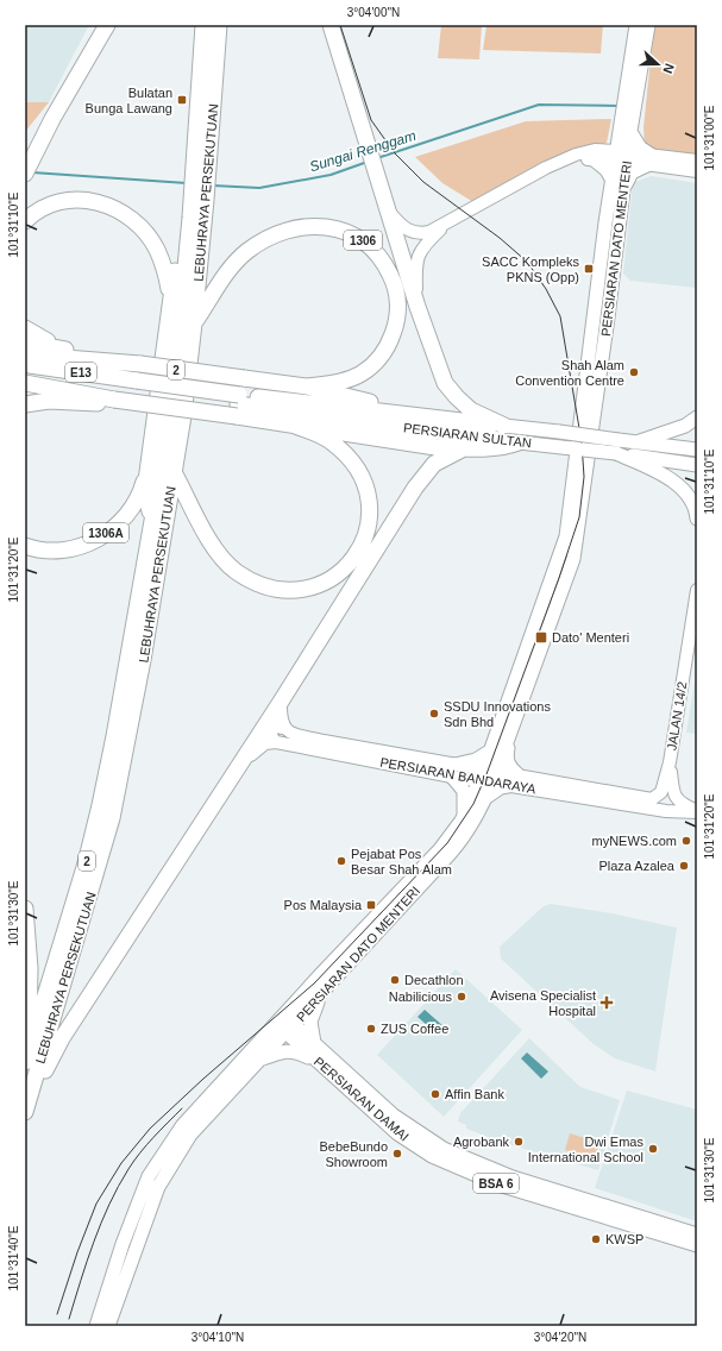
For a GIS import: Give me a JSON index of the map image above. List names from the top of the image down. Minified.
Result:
{"streets":{"highway":["LEBUHRAYA PERSEKUTUAN","1306","2","E13","PERSIARAN SULTAN","1306A"],"main road":["PERSIARAN DATO MENTERI","JALAN 14/2","PERSIARAN BANDARAYA","PERSIARAN DAMAI","BSA 6"]},"crossings":[["LEBUHRAYA PERSEKUTUAN","1306"],["PERSIARAN DATO MENTERI","PERSIARAN BANDARAYA"],["PERSIARAN DATO MENTERI","PERSIARAN DAMAI"],["E13","PERSIARAN SULTAN"],["JALAN 14/2","PERSIARAN BANDARAYA"]],"water":["Sungai Renggam"],"places":{"transit":["Bulatan Bunga Lawang","SACC Kompleks PKNS (Opp)","Dato' Menteri","Pos Malaysia"],"other":["Shah Alam Convention Centre","SSDU Innovations Sdn Bhd","myNEWS.com","Pejabat Pos Besar Shah Alam","Plaza Azalea","Decathlon","Nabilicious","ZUS Coffee","Affin Bank","Agrobank","Dwi Emas International School","BebeBundo Showroom","KWSP"],"health":["Avisena Specialist Hospital"]},"north":"right","coordinates":["3°04'00\"N","101°31'00\"E","101°31'10\"E","101°31'20\"E","101°31'30\"E","101°31'40\"E","3°04'10\"N","3°04'20\"N"]}
